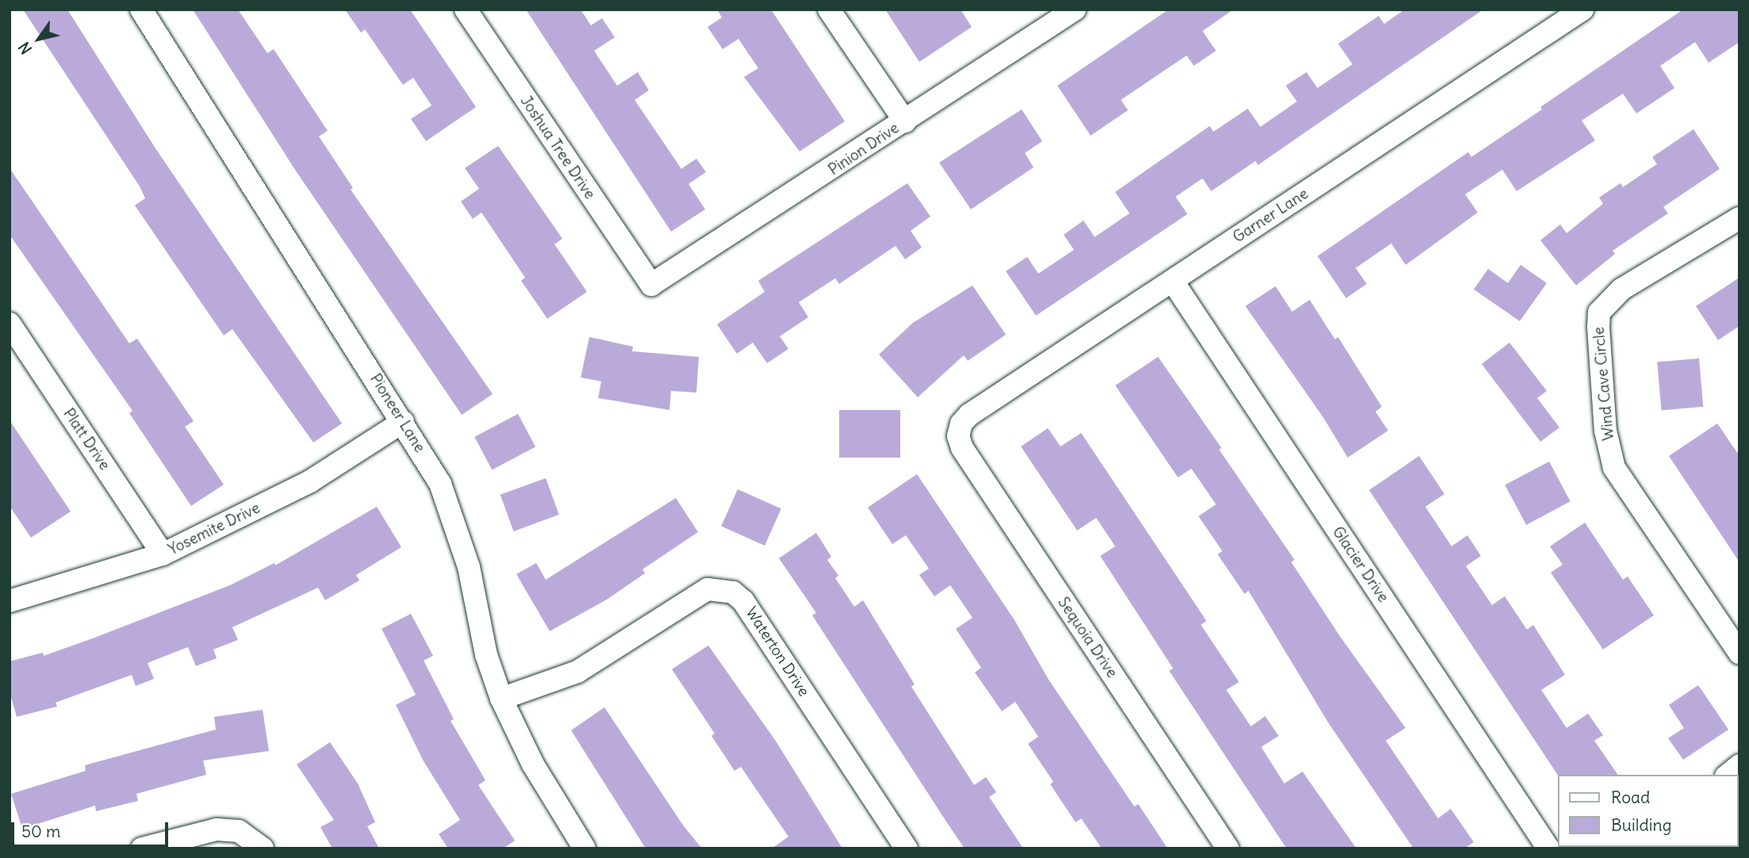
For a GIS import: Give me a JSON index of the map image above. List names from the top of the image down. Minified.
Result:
{"streets":{"street":["Joshua Tree Drive","Pinion Drive","Garner Lane","Wind Cave Circle","Pioneer Lane","Platt Drive","Yosemite Drive","Glacier Drive","Sequoia Drive","Waterton Drive"]},"crossings":[["Joshua Tree Drive","Pinion Drive"],["Garner Lane","Glacier Drive"],["Garner Lane","Sequoia Drive"],["Pioneer Lane","Yosemite Drive"],["Pioneer Lane","Waterton Drive"],["Platt Drive","Yosemite Drive"]],"legend":["Road","Building"],"scale_bar":"50 m","north":"bottom left"}
